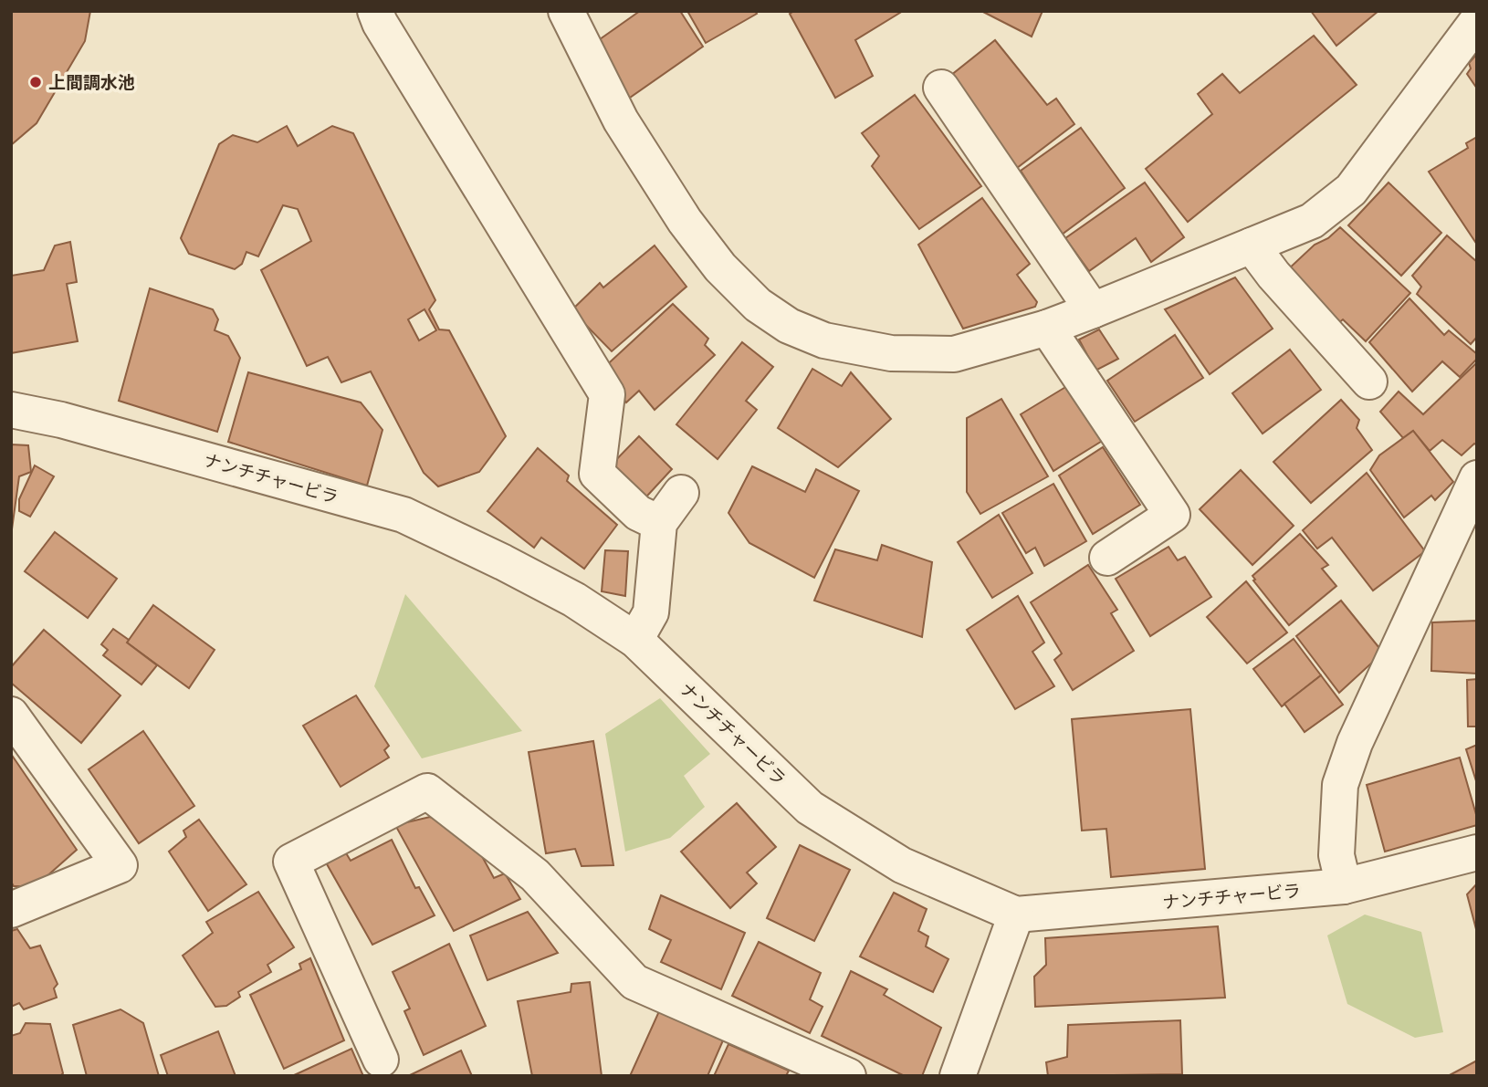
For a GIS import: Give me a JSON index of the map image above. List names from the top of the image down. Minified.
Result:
{"streets":{"street":["ナンチチャービラ"]},"places":["上間調水池"]}
